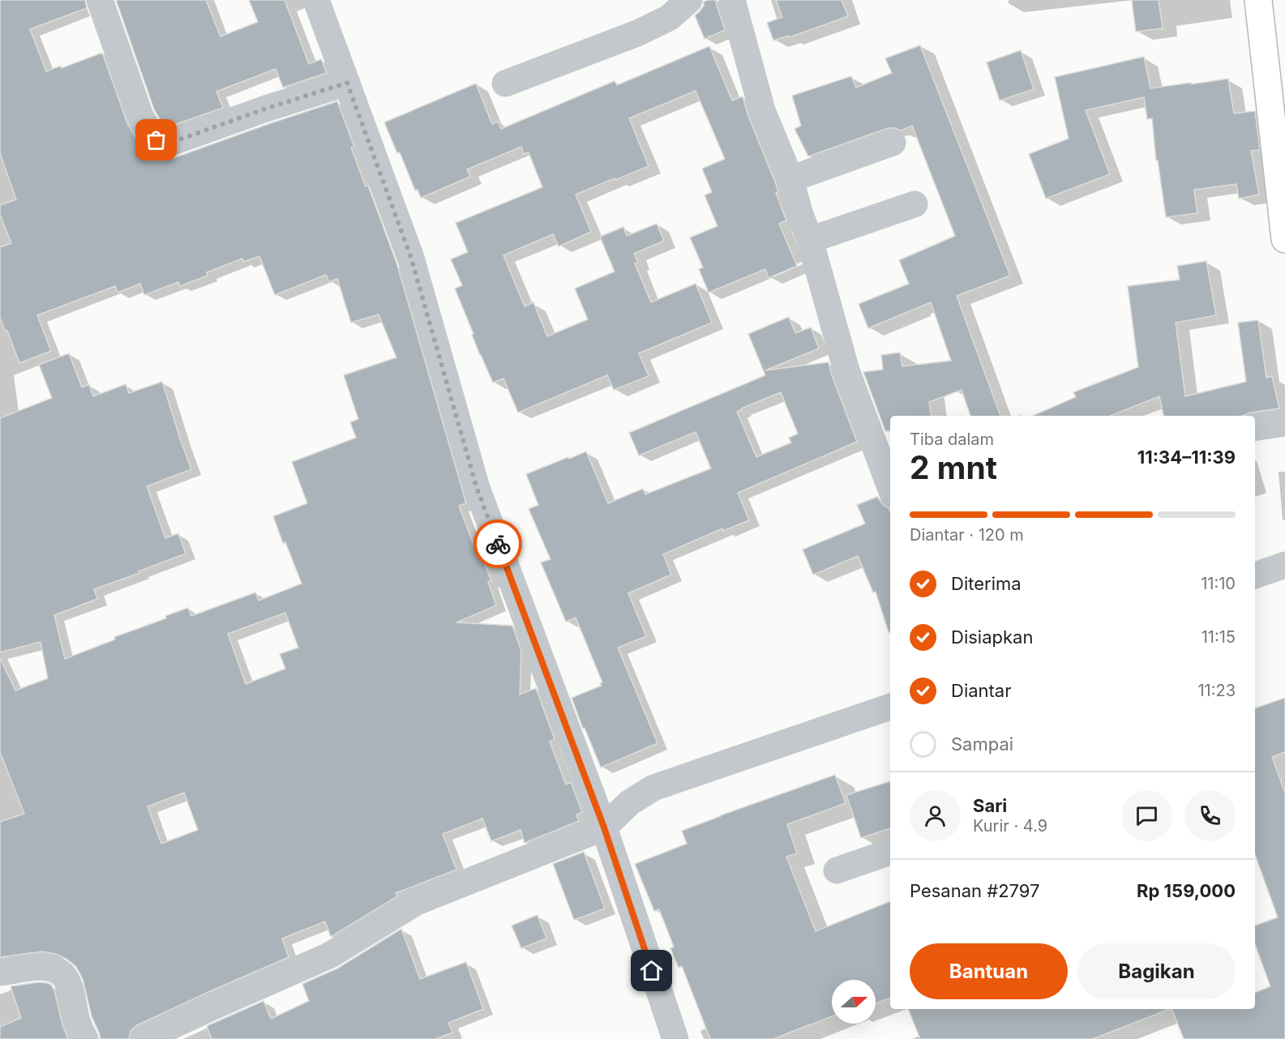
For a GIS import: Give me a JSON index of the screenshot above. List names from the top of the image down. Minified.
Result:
{"north":"right","page":{"heading":["2 mnt","Tiba dalam","11:34–11:39"],"panel":["Sari","Kurir · 4.9","Pesanan #2797","Rp 159,000"],"bar":"Diantar · 120 m","list":[["Diterima","11:10"],["Disiapkan","11:15"],["Diantar","11:23"],"Sampai"],"buttons":["Bantuan","Bagikan"]}}
